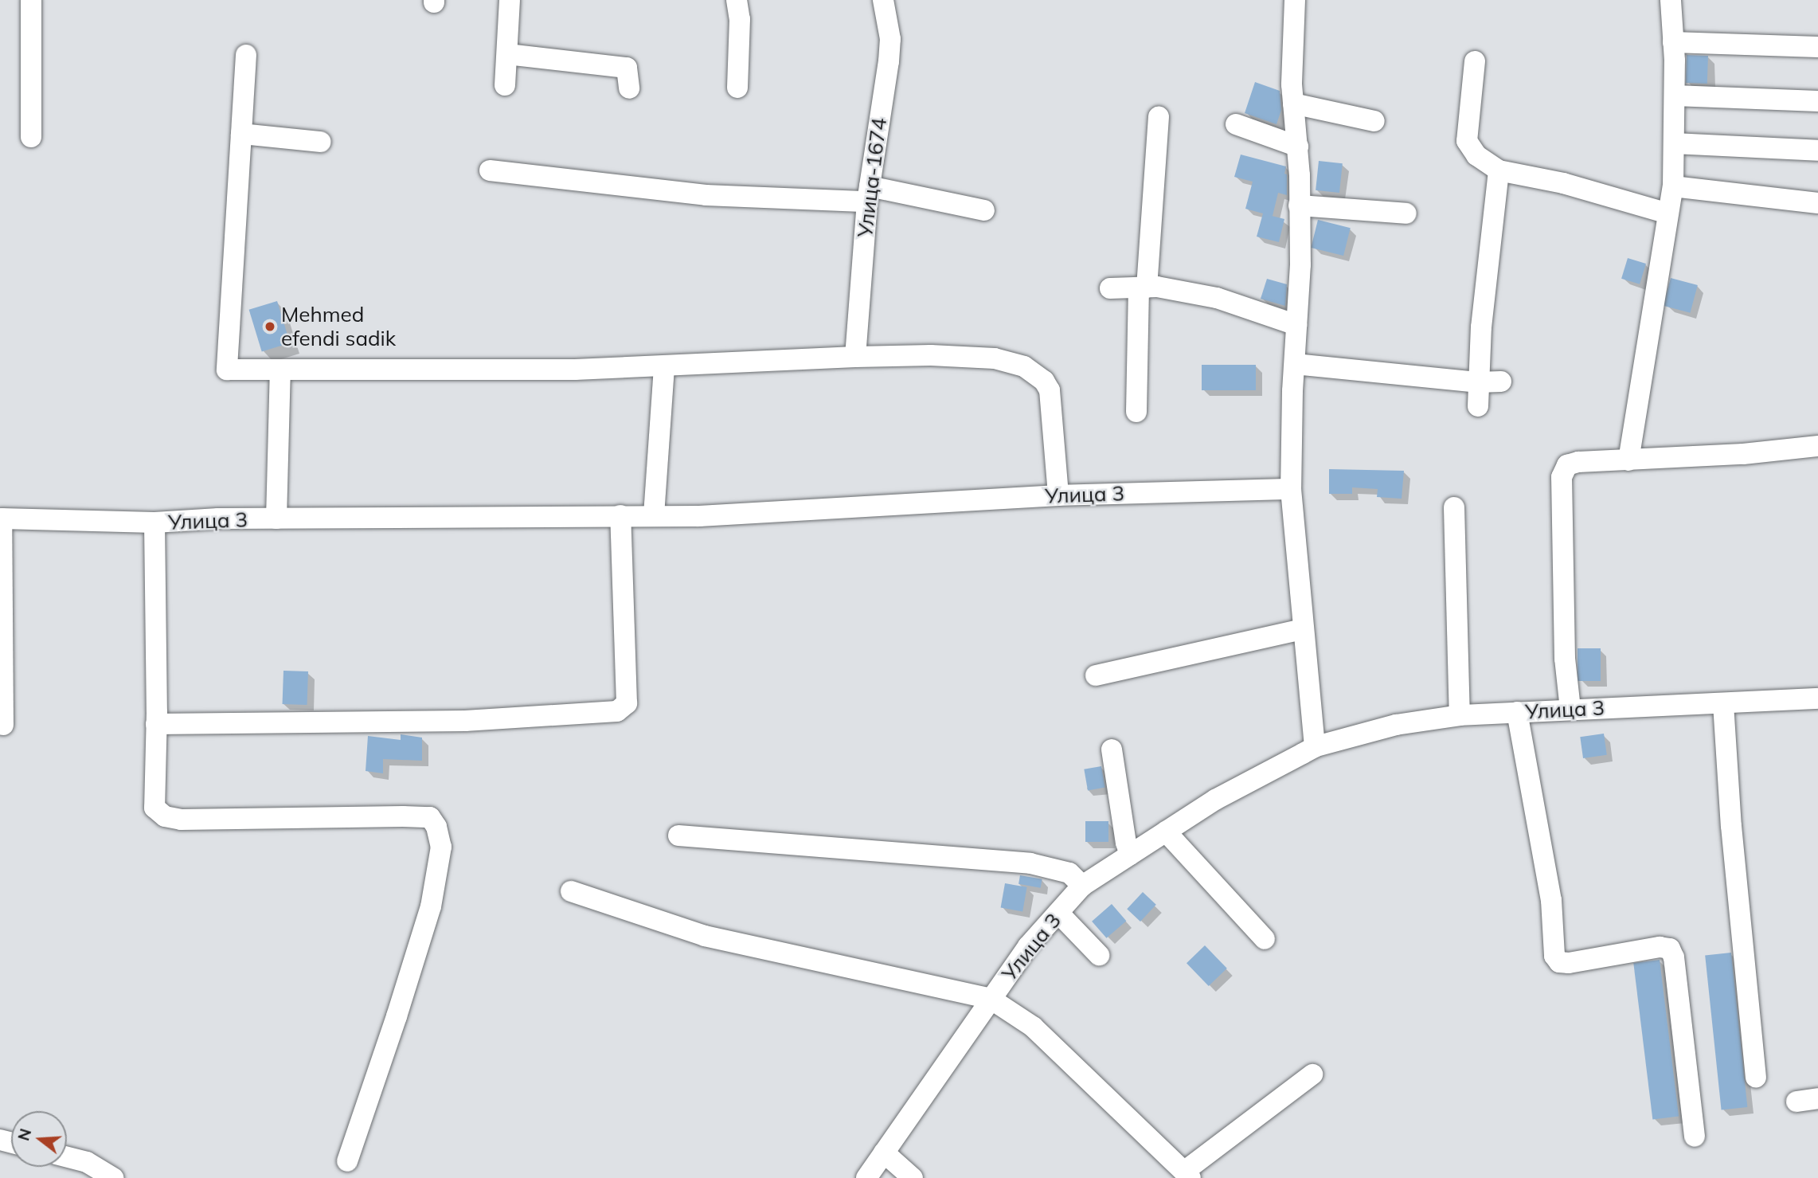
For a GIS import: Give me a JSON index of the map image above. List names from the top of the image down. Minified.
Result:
{"streets":{"street":["Улица-1674","Улица 3"]},"places":["Mehmed efendi sadik"],"north":"left"}
